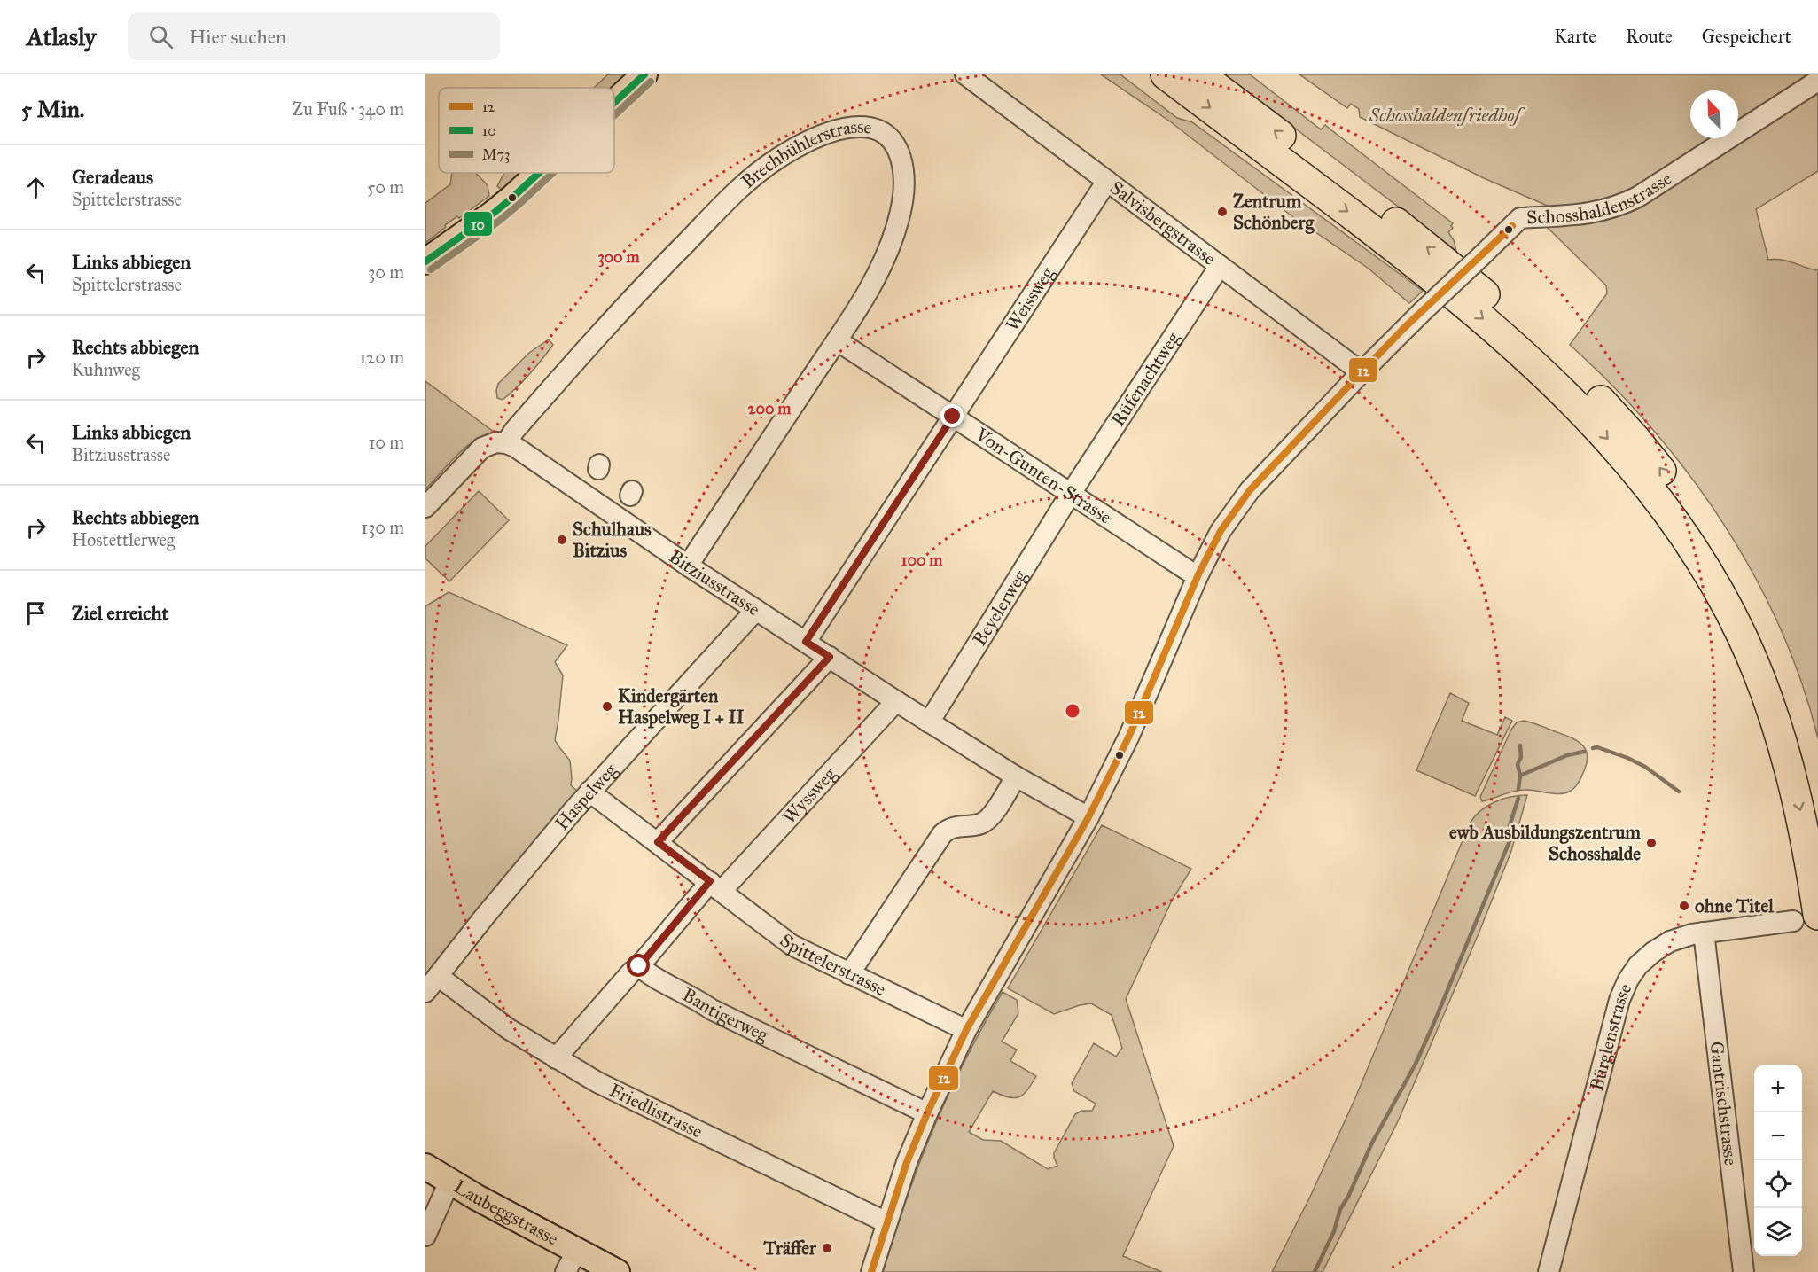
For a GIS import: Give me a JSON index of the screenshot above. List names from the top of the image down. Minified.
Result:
{"streets":{"main road":["Laubeggstrasse"],"street":["Brechbühlerstrasse","Schosshaldenstrasse","Salvisbergstrasse","Weissweg","Rüfenachtweg","Von-Gunten-Strasse","Bitziusstrasse","Beyelerweg","Wyssweg","Haspelweg","Spittelerstrasse","Bantigerweg","Bürglenstrasse","Gantrischstrasse","Friedlistrasse"]},"crossings":[["Brechbühlerstrasse","Von-Gunten-Strasse"],["Brechbühlerstrasse","Bitziusstrasse"],["Schosshaldenstrasse","Salvisbergstrasse"],["Schosshaldenstrasse","Von-Gunten-Strasse"],["Schosshaldenstrasse","Bitziusstrasse"],["Schosshaldenstrasse","Spittelerstrasse"],["Schosshaldenstrasse","Bantigerweg"],["Schosshaldenstrasse","Friedlistrasse"],["Salvisbergstrasse","Weissweg"],["Salvisbergstrasse","Rüfenachtweg"],["Weissweg","Von-Gunten-Strasse"],["Weissweg","Bitziusstrasse"],["Rüfenachtweg","Von-Gunten-Strasse"],["Rüfenachtweg","Beyelerweg"],["Von-Gunten-Strasse","Beyelerweg"],["Bitziusstrasse","Beyelerweg"],["Bitziusstrasse","Wyssweg"],["Bitziusstrasse","Haspelweg"],["Wyssweg","Spittelerstrasse"],["Haspelweg","Spittelerstrasse"],["Haspelweg","Friedlistrasse"],["Bürglenstrasse","Gantrischstrasse"]],"parks":["Schosshaldenfriedhof"],"places":["Zentrum Schönberg","Schulhaus Bitzius","Kindergärten Haspelweg I + II","ewb Ausbildungszentrum Schosshalde","ohne Titel","Träffer"],"lines":["transit line 10","transit line M73","transit line 12"],"legend":["12","10","M73"],"north":"top left","page":{"header":"Atlasly","search":"Hier suchen","nav":["Karte","Route","Gespeichert"],"heading":["5 Min.","Zu Fuß · 340 m"],"list":[["Geradeaus","Spittelerstrasse","50 m"],["Links abbiegen","Spittelerstrasse","30 m"],["Rechts abbiegen","Kuhnweg","120 m"],["Links abbiegen","Bitziusstrasse","10 m"],["Rechts abbiegen","Hostettlerweg","130 m"],"Ziel erreicht"],"map_buttons":["+","−"]},"rings":["300 m","200 m","100 m"]}
